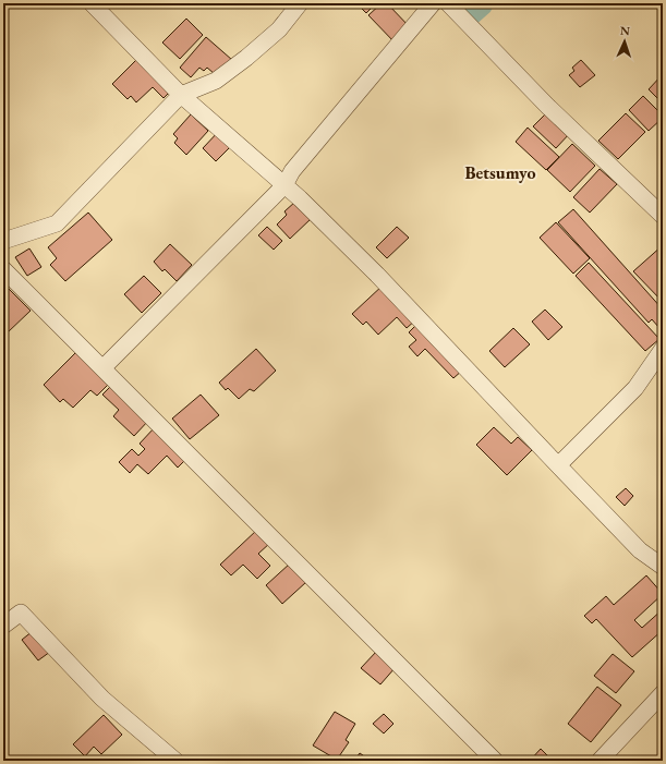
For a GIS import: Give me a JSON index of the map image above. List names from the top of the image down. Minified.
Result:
{"districts":["Betsumyo"],"north":"top"}
